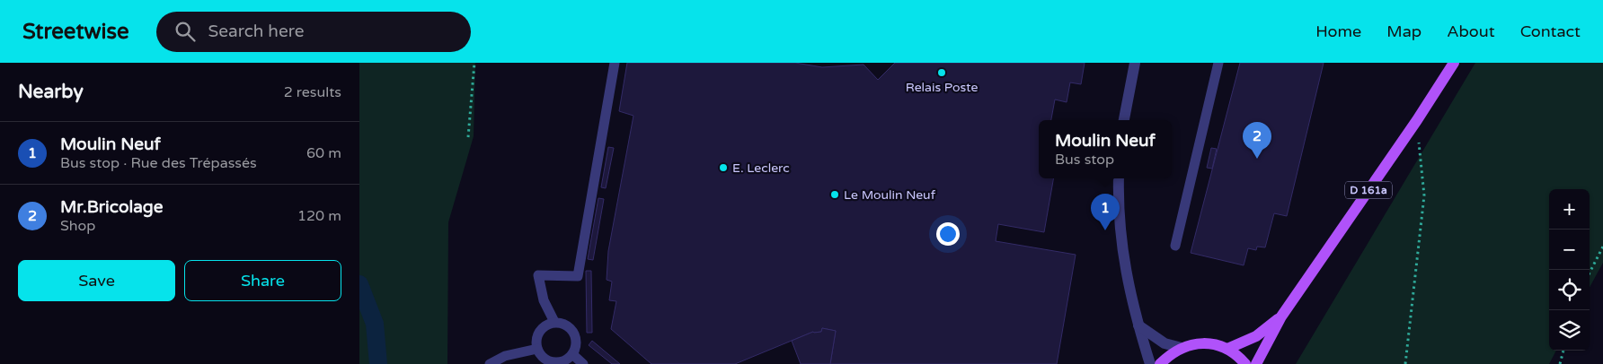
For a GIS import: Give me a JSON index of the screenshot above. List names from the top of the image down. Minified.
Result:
{"streets":{"main road":["D 161a"]},"places":["Relais Poste","E. Leclerc","Le Moulin Neuf"],"page":{"header":"Streetwise","search":"Search here","nav":["Home","Map","About","Contact"],"heading":["Nearby","2 results"],"popup":["Moulin Neuf","Bus stop"],"list":[{"mark":"1","name":"Moulin Neuf","note":"Bus stop · Rue des Trépassés","value":"60 m"},{"mark":"2","name":"Mr.Bricolage","note":"Shop","value":"120 m"}],"pins":["2","1"],"map_buttons":["+","−"],"buttons":["Save","Share"]}}
